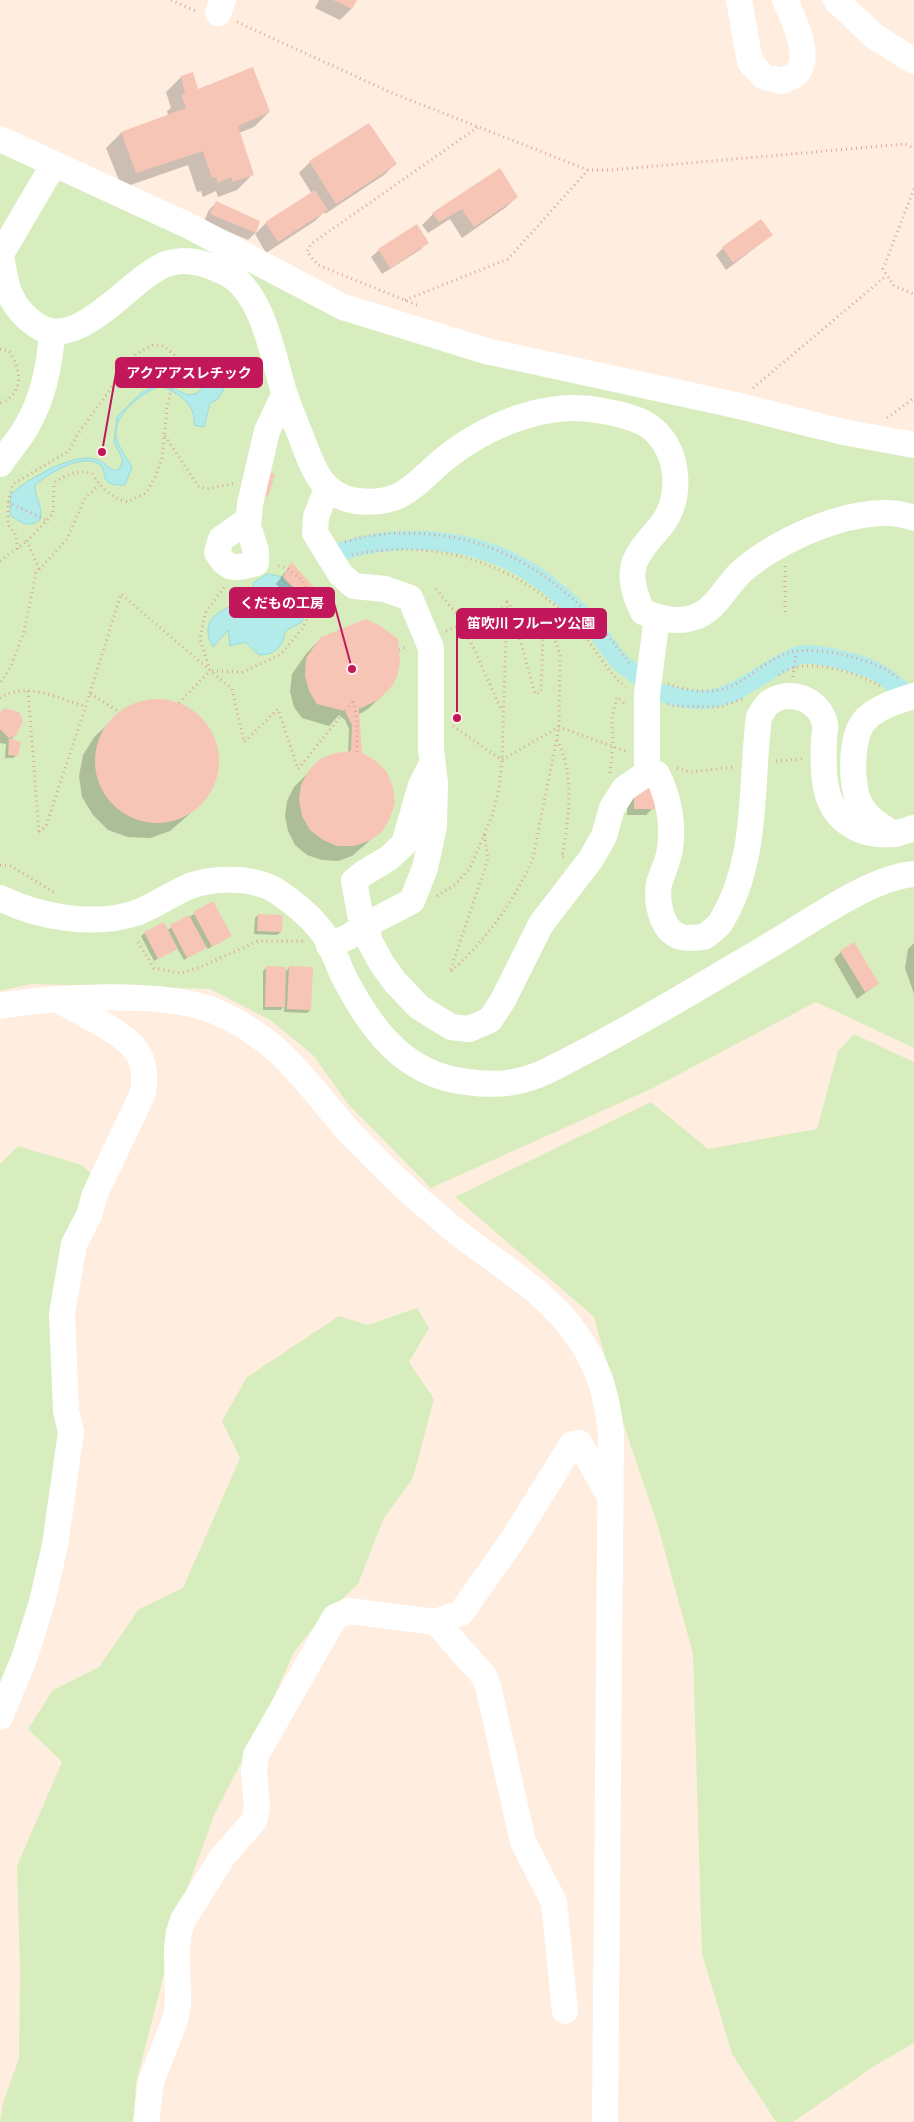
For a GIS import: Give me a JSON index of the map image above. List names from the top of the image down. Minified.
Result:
{"places":["アクアアスレチック","くだもの工房","笛吹川 フルーツ公園"]}
